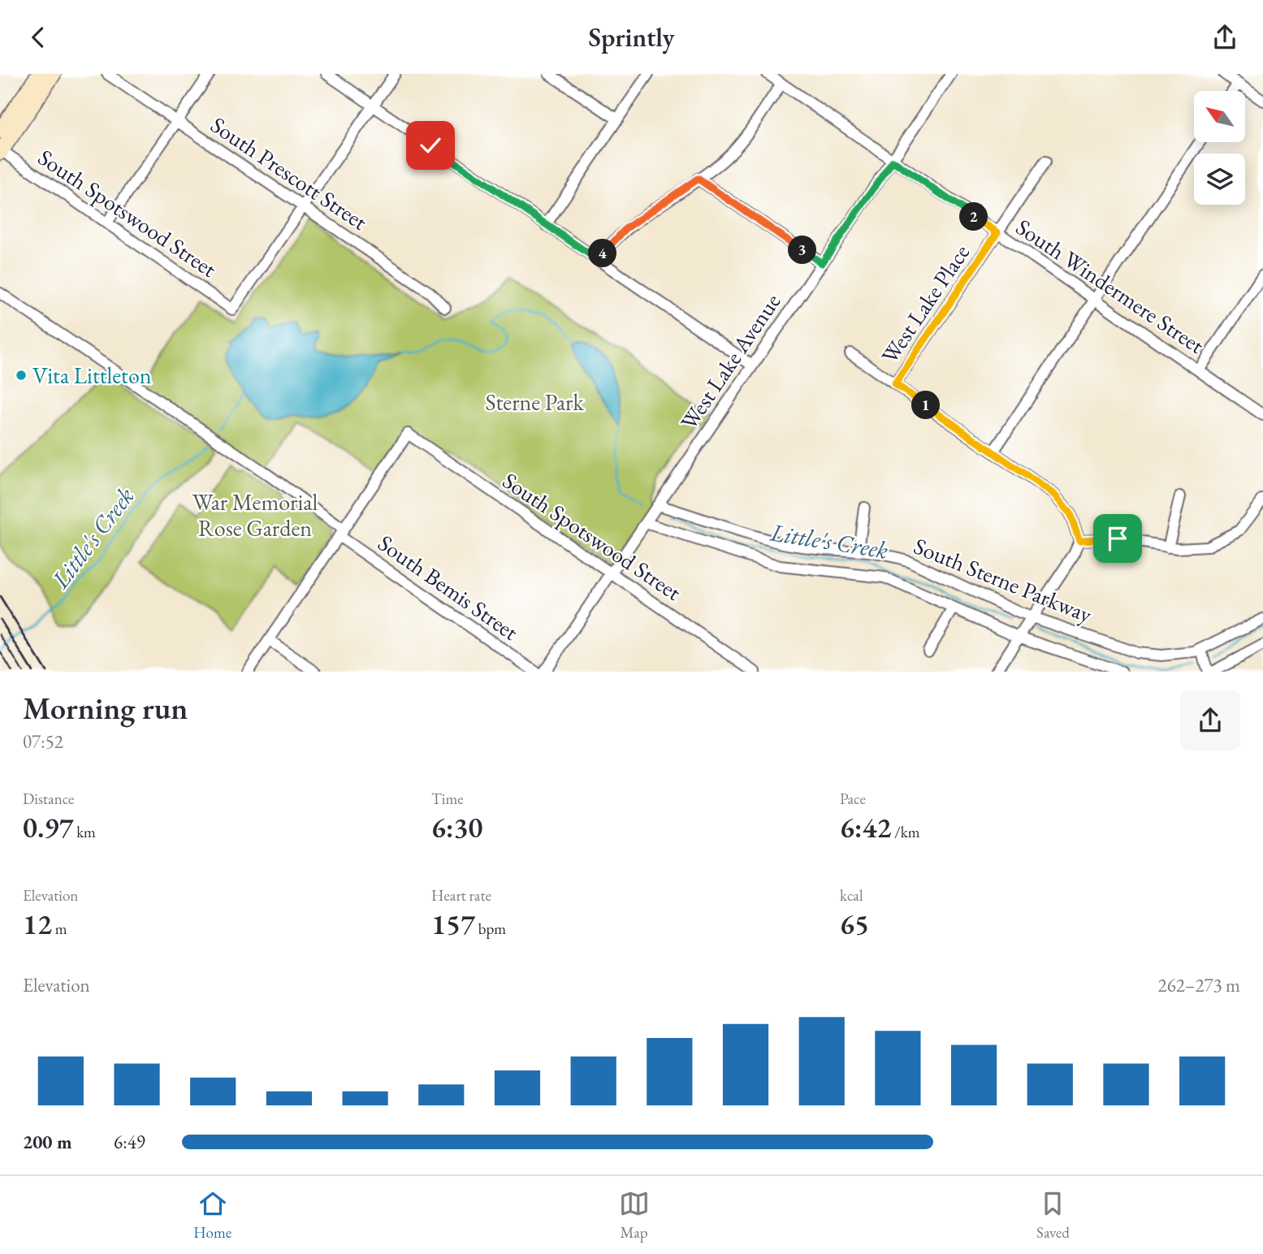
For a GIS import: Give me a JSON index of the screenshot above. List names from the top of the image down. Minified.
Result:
{"streets":{"street":["South Prescott Street","South Spotswood Street","South Windermere Street","West Lake Place","West Lake Avenue","South Sterne Parkway","South Bemis Street"]},"crossings":[["South Prescott Street","South Spotswood Street"],["South Spotswood Street","West Lake Avenue"],["South Spotswood Street","South Bemis Street"],["South Windermere Street","West Lake Place"],["South Windermere Street","West Lake Avenue"],["West Lake Avenue","South Sterne Parkway"]],"water":["Little's Creek"],"parks":["Sterne Park","War Memorial Rose Garden"],"places":["Vita Littleton"],"north":"top left","page":{"header":"Sprintly","pins":["2","3","4","1"],"heading":["Morning run","07:52"],"stats":[["Distance","0.97 km"],["Time","6:30"],["Pace","6:42 /km"],["Elevation","12 m"],["Heart rate","157 bpm"],["kcal","65"]],"chart":["Elevation","262–273 m"],"list":[{"name":"200 m","note":"6:49"}],"tabs":["Home","Map","Saved"]}}
